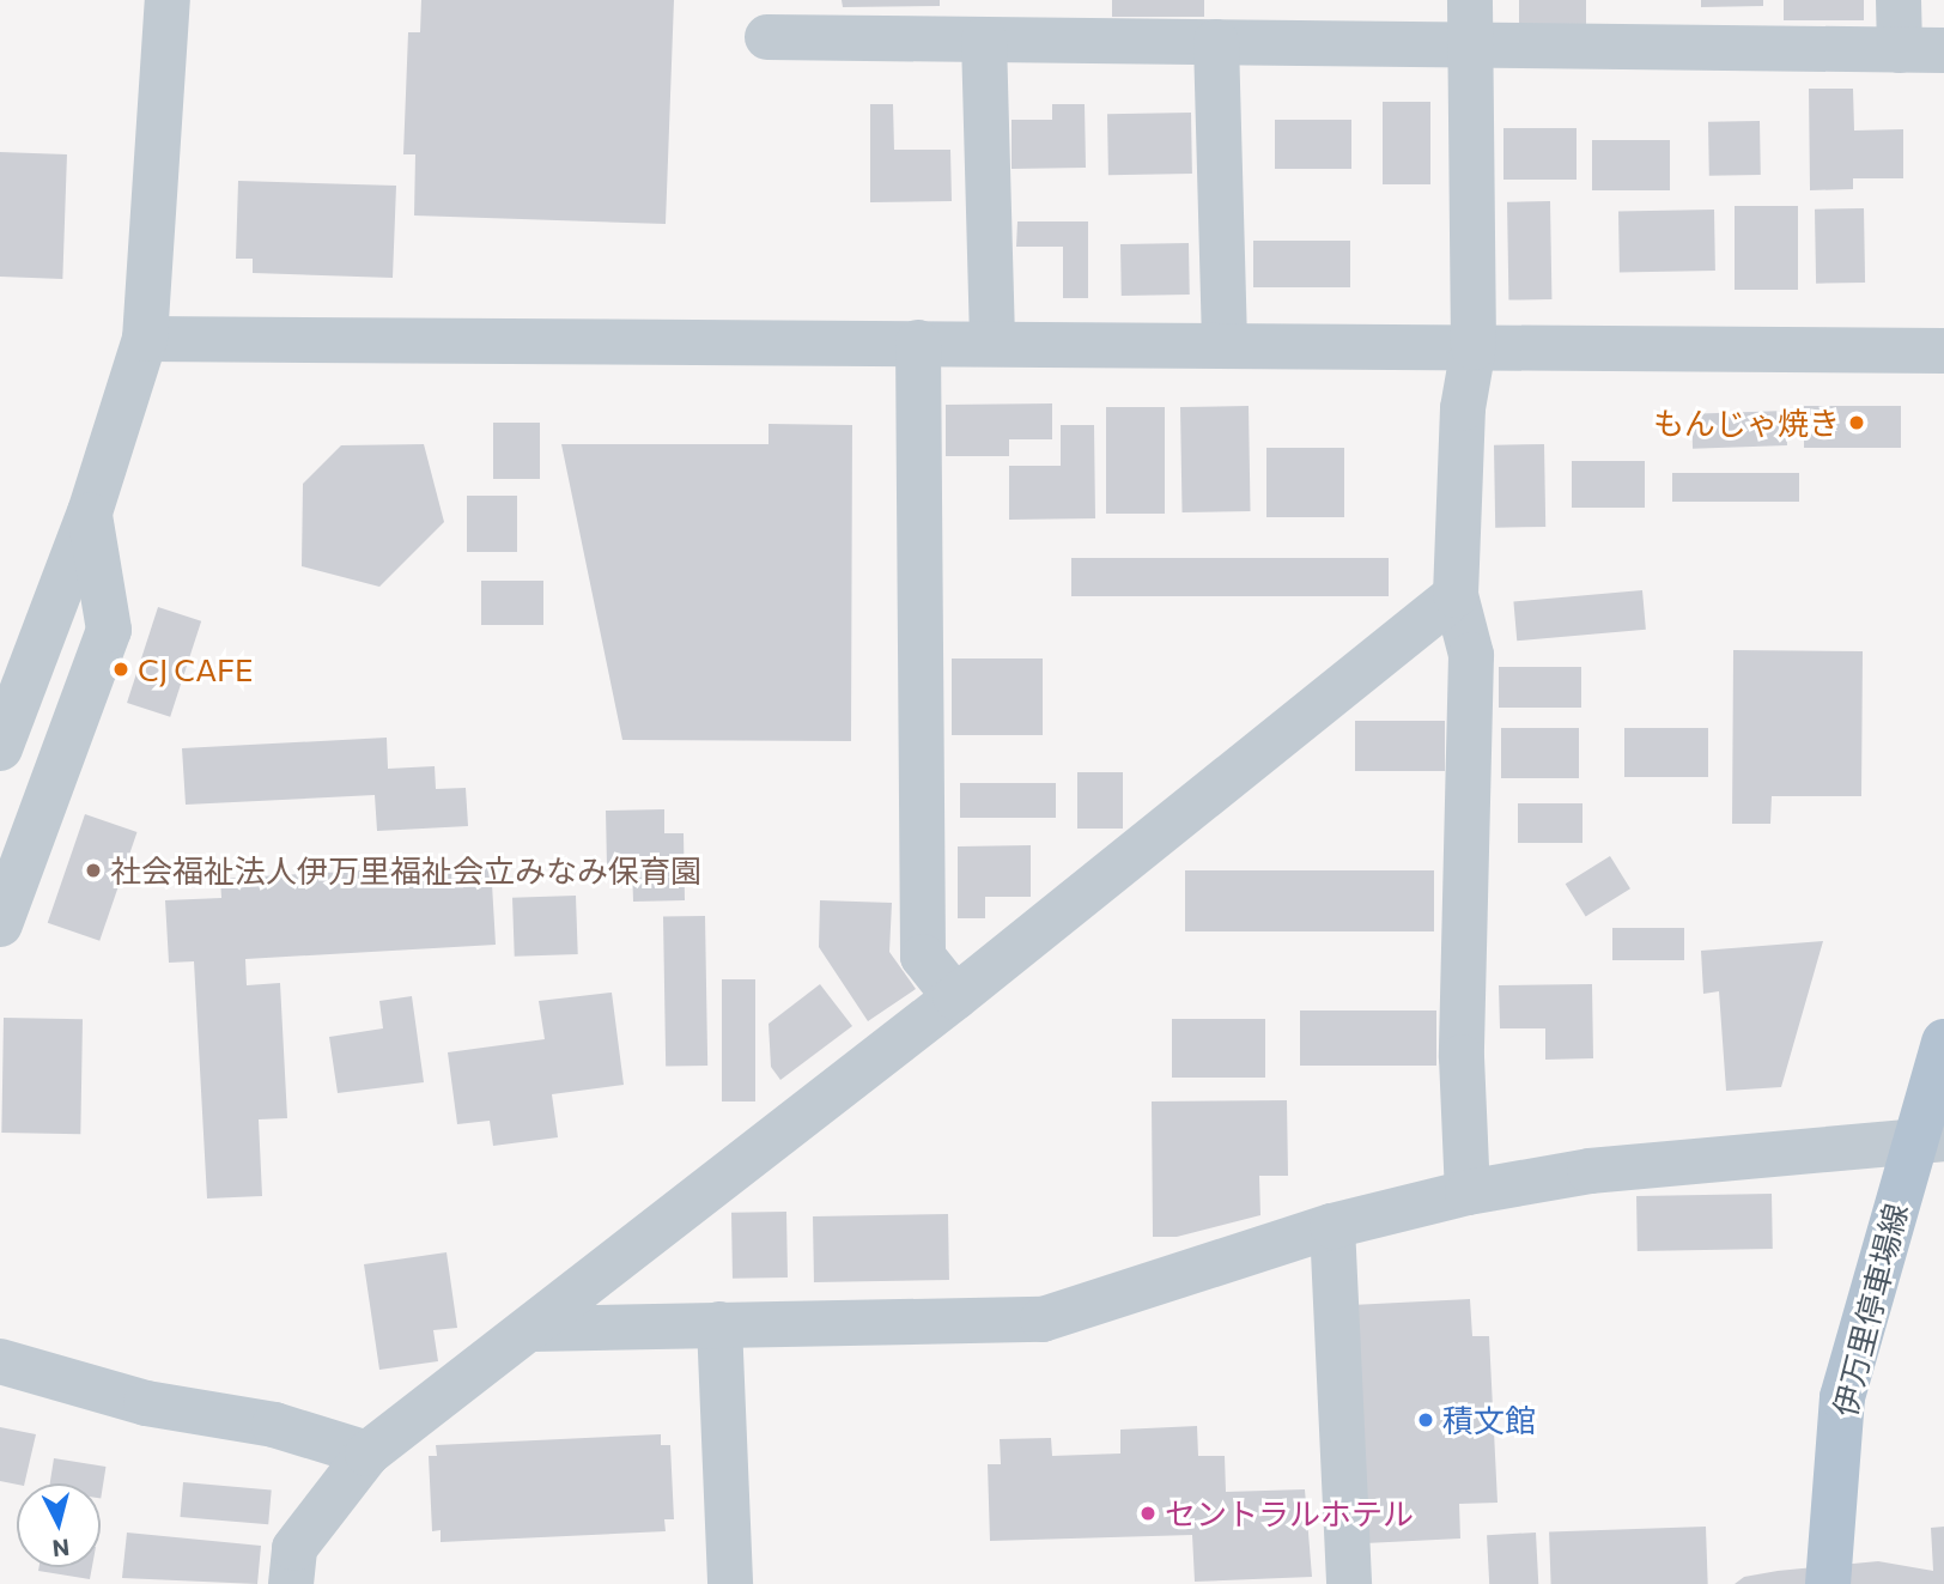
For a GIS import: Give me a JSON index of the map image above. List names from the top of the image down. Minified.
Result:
{"streets":{"main road":["伊万里停車場線"]},"places":["もんじゃ焼き","CJ CAFE","社会福祉法人伊万里福祉会立みなみ保育園","積文館","セントラルホテル"],"north":"bottom"}
